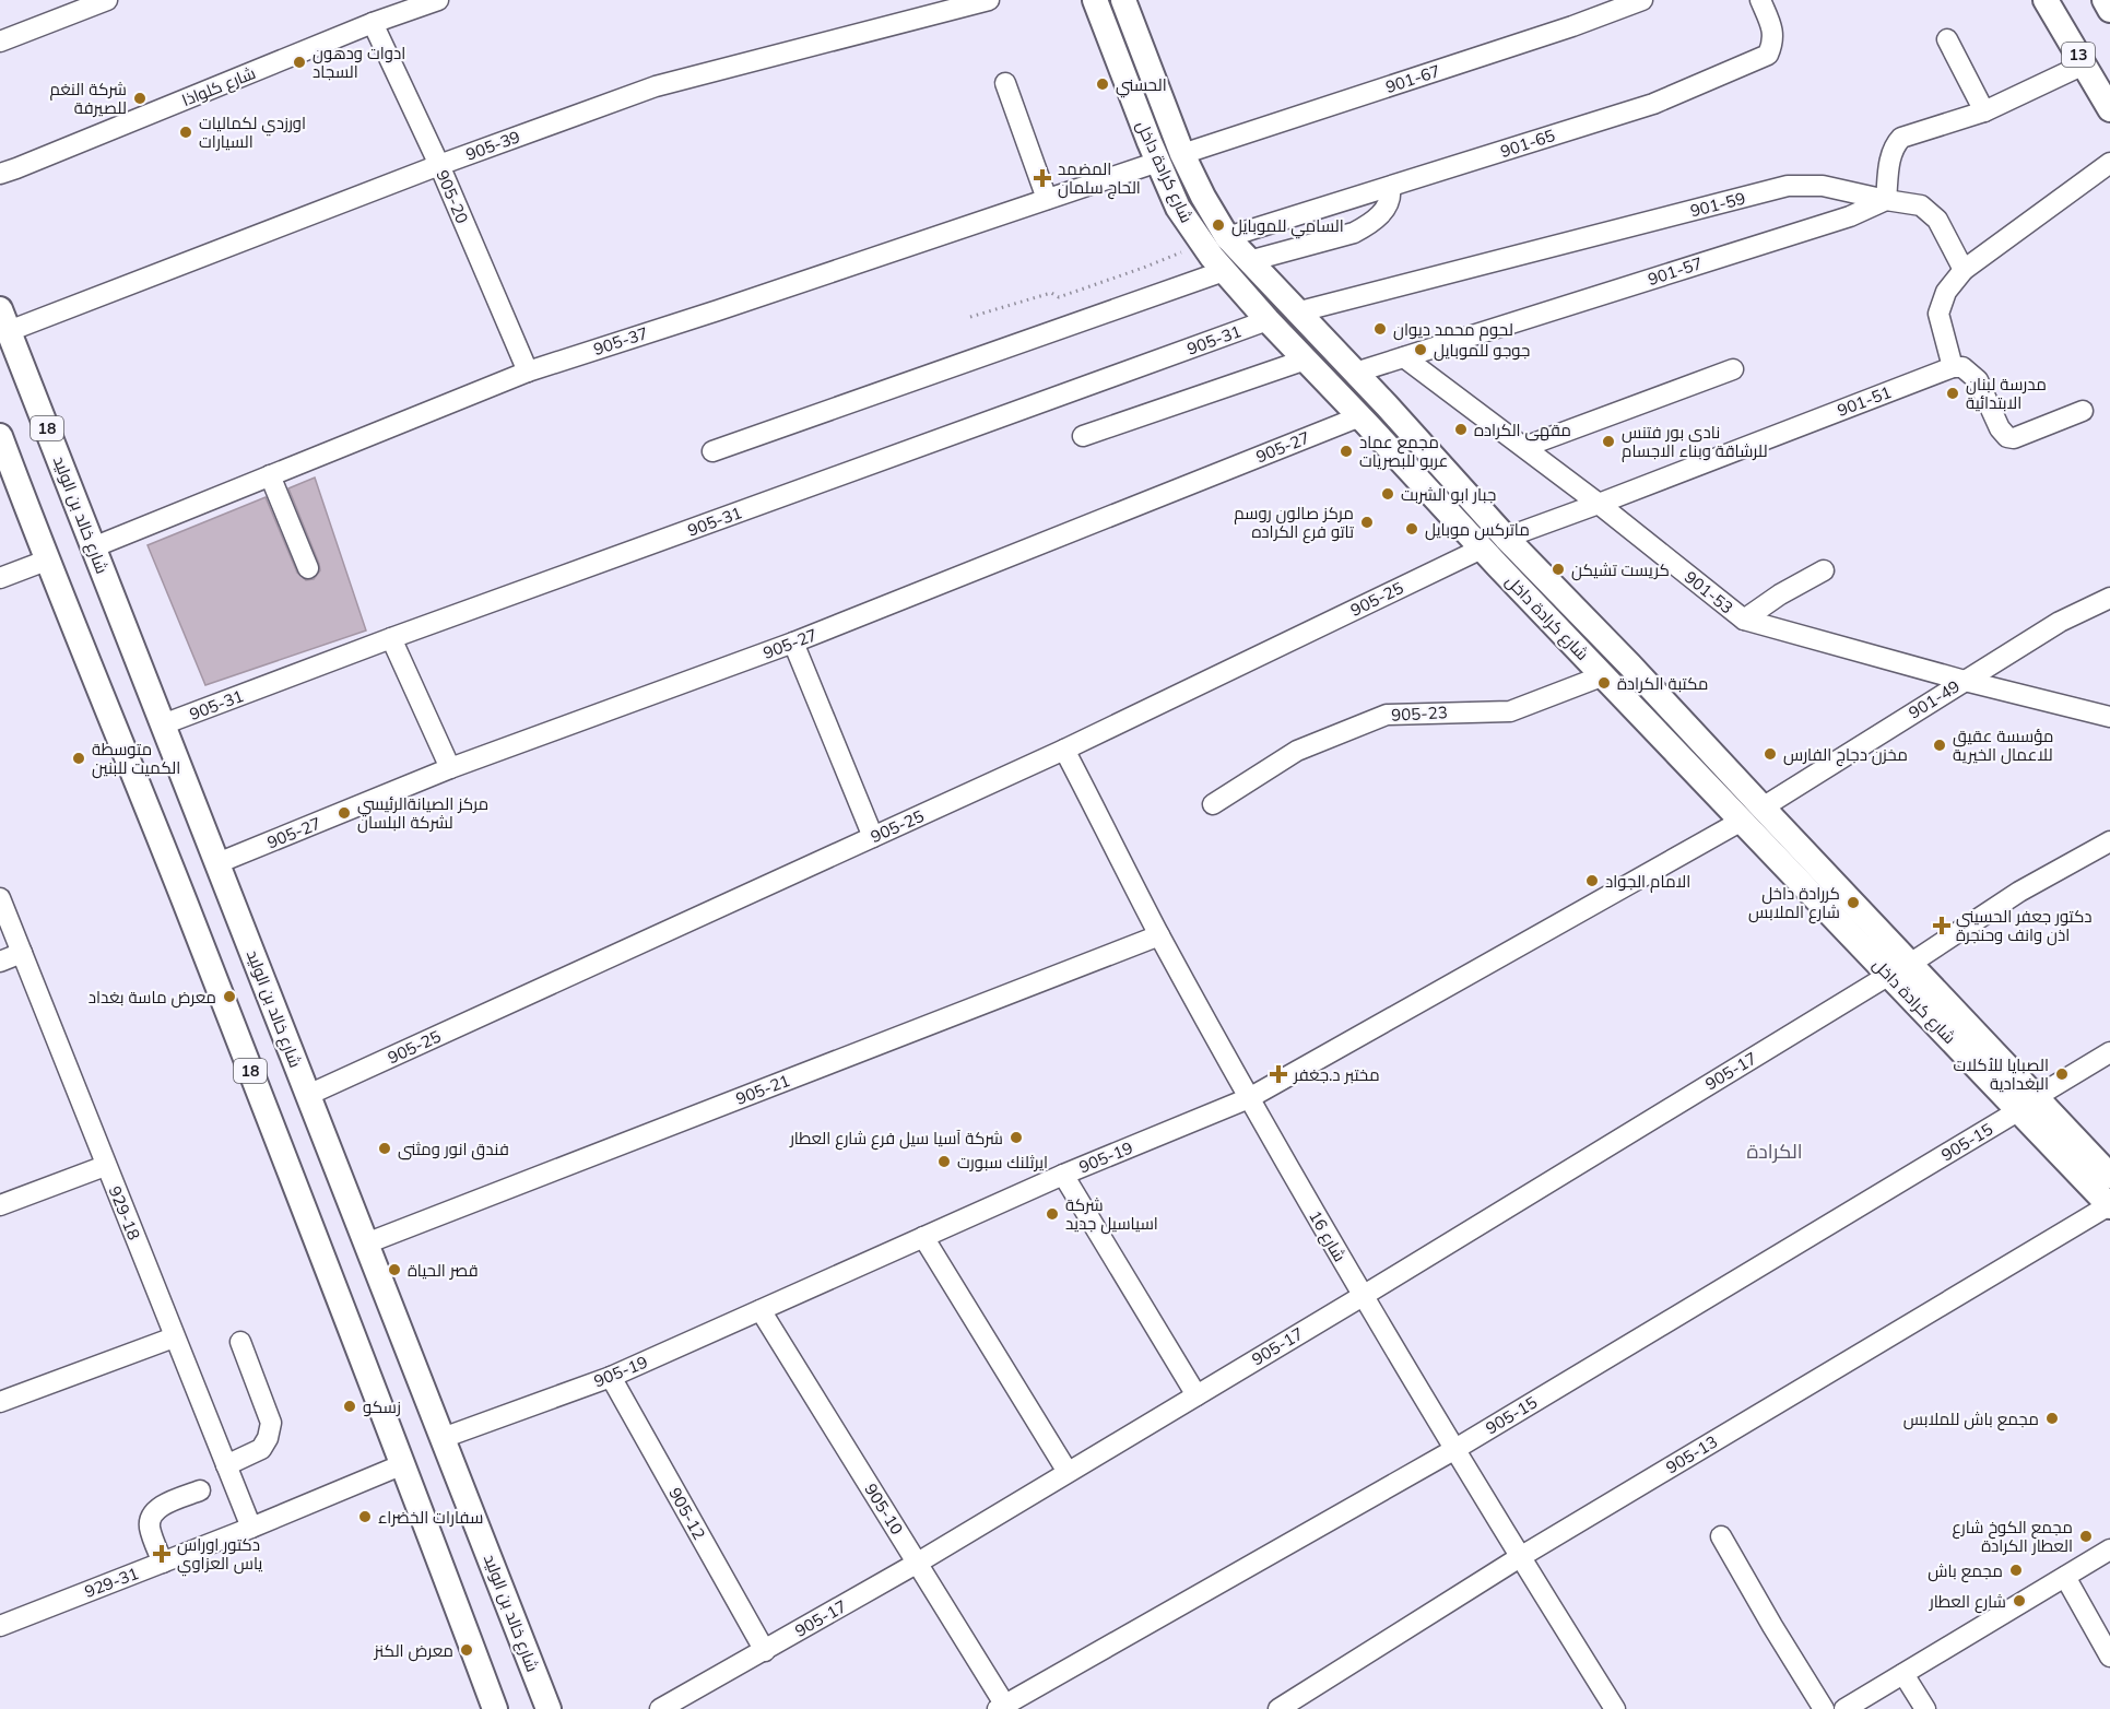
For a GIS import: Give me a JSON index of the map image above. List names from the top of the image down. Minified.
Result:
{"streets":{"main road":["13","شارع كرادة داخل","18","شارع خالد بن الوليد"],"street":["901-67","شارع كلواذا","901-65","905-39","905-20","901-59","901-57","905-31","905-37","901-51","905-27","901-53","905-25","901-49","905-23","905-17","905-21","905-15","905-19","929-18","شارع 16","905-13","905-10","905-12","929-31"]},"crossings":[["901-67","شارع كرادة داخل"],["شارع كلواذا","905-20"],["901-65","شارع كرادة داخل"],["905-39","905-20"],["905-39","شارع خالد بن الوليد"],["شارع كرادة داخل","901-59"],["شارع كرادة داخل","901-57"],["شارع كرادة داخل","905-31"],["شارع كرادة داخل","905-37"],["شارع كرادة داخل","901-51"],["شارع كرادة داخل","905-27"],["شارع كرادة داخل","905-25"],["شارع كرادة داخل","901-49"],["شارع كرادة داخل","905-23"],["شارع كرادة داخل","905-17"],["شارع كرادة داخل","905-15"],["شارع كرادة داخل","905-19"],["شارع كرادة داخل","905-13"],["905-20","905-37"],["901-59","901-57"],["901-57","901-53"],["905-31","شارع خالد بن الوليد"],["905-37","شارع خالد بن الوليد"],["901-51","901-53"],["18","929-31"],["905-27","شارع خالد بن الوليد"],["شارع خالد بن الوليد","905-25"],["شارع خالد بن الوليد","905-21"],["شارع خالد بن الوليد","905-19"],["901-53","901-49"],["905-25","شارع 16"],["901-49","905-19"],["905-17","شارع 16"],["905-17","905-10"],["905-17","905-12"],["905-21","شارع 16"],["905-15","شارع 16"],["905-15","905-10"],["905-19","شارع 16"],["905-19","905-10"],["905-19","905-12"],["929-18","929-31"],["شارع 16","905-13"]],"districts":["الكرادة"],"places":{"other":["ادوات ودهون السجاد","الحسني","شركة النغم للصيرفة","اورزدي لكماليات السيارات","السامي للموبايل","لحوم محمد ديوان","جوجو للموبايل","مدرسة لبنان الابتدائية","مقهى الكراده","نادي بور فتنس للرشاقة وبناء الاجسام","مجمع عماد عربو للبصريات","جبار ابو الشربت","مركز صالون روسم تاتو فرع الكراده","ماتركس موبايل","كريست تشيكن","مكتبة الكرادة","مؤسسة عقيق للاعمال الخيرية","مخزن دجاج الفارس","متوسطة الكميت للبنين","مركز الصيانةالرئيسي لشركة البلسان","الامام الجواد","كررادة داخل شارع الملابس","معرض ماسة بغداد","الصبايا للأكلات البغدادية","شركة آسيا سيل فرع شارع العطار","فندق انور ومثنى","ايرثلنك سبورت","شركة اسياسيل جديد","قصر الحياة","زسكو","مجمع باش للملابس","سفارات الخضراء","مجمع الكوخ شارع العطار الكرادة","مجمع باش","شارع العطار","معرض الكنز"],"health":["المضمد الحاج سلمان","دكتور جعفر الحسيني اذن وانف وحنجرة","مختبر د.جغفر","دكتور اوراس ياس العزاوي"]}}
